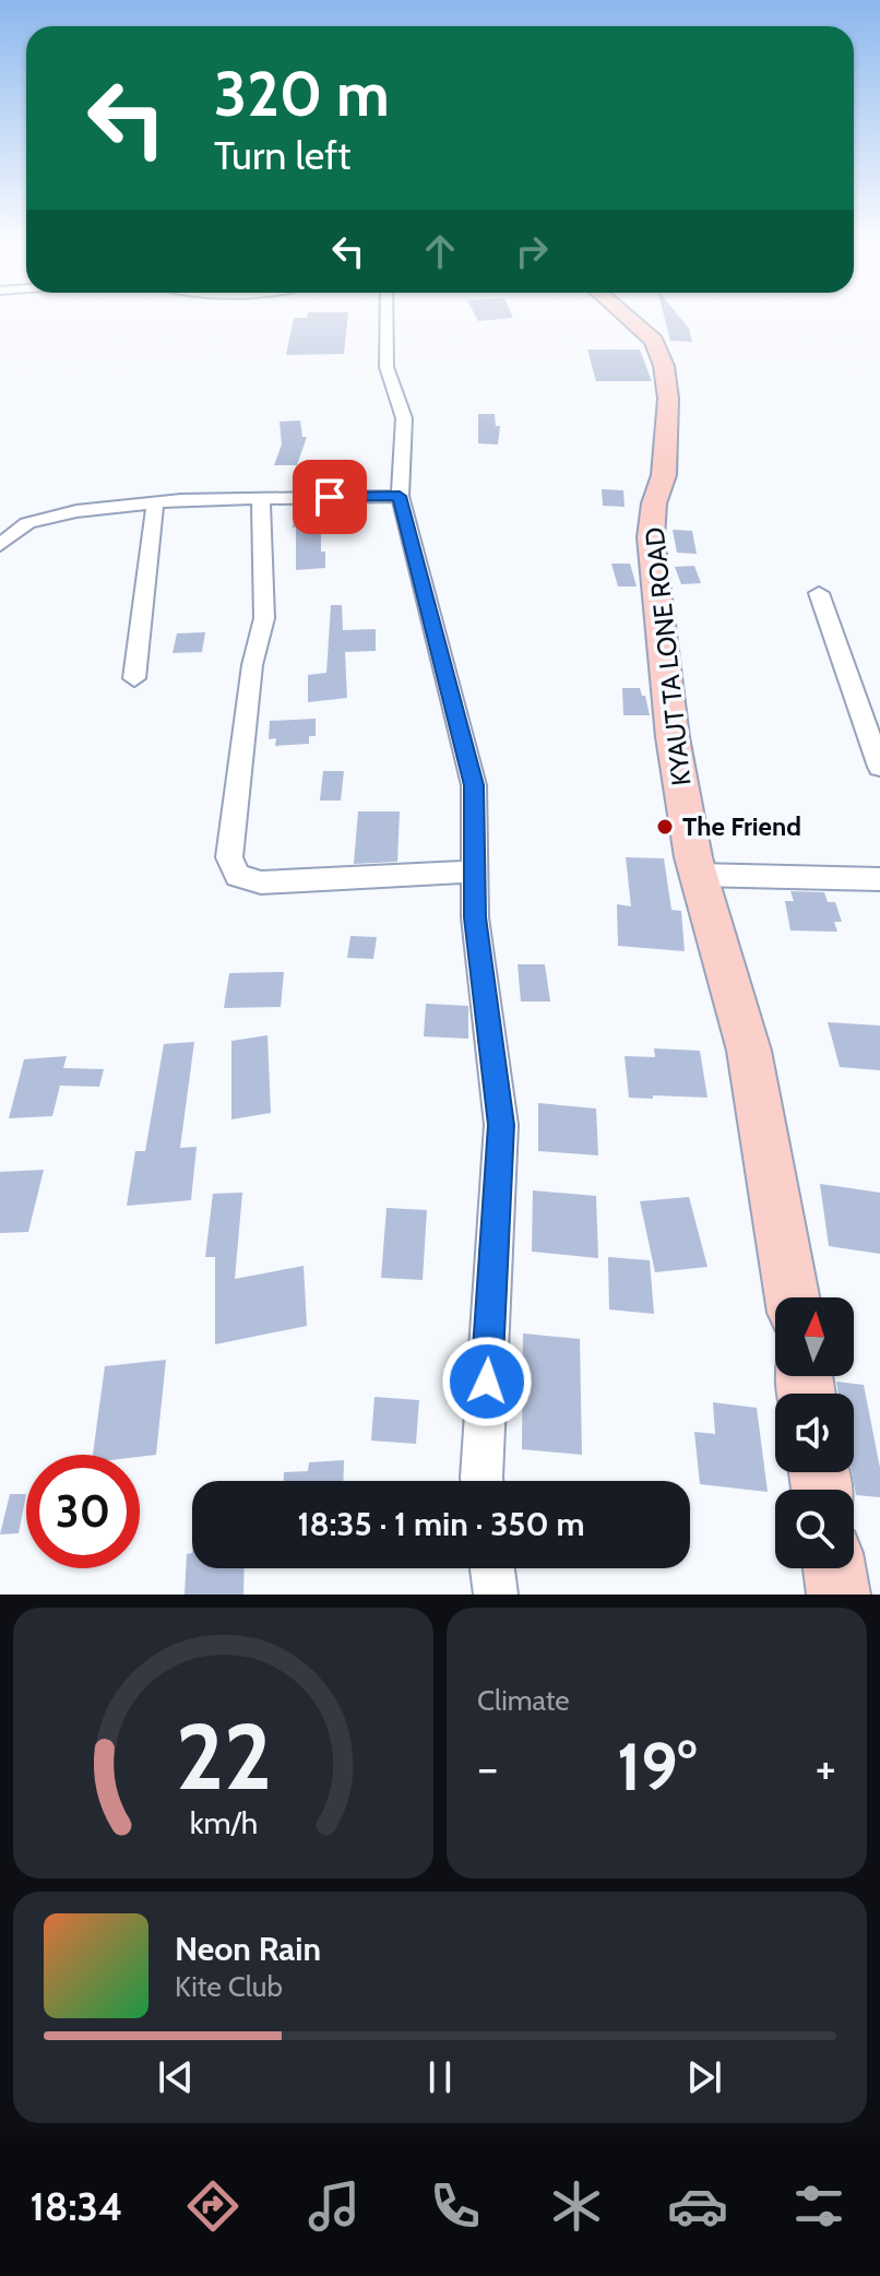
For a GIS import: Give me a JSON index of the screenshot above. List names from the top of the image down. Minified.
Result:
{"streets":{"main road":["KYAUT TA LONE ROAD"]},"places":["The Friend"],"north":"top","page":{"turn":["320 m","Turn left"],"limit":"30","trip":"18:35 · 1 min · 350 m","tile":"Climate","heat":["−","19°","+"],"song":["Neon Rain","Kite Club"],"tabs":"18:34","gauge":["22","km/h"]}}
